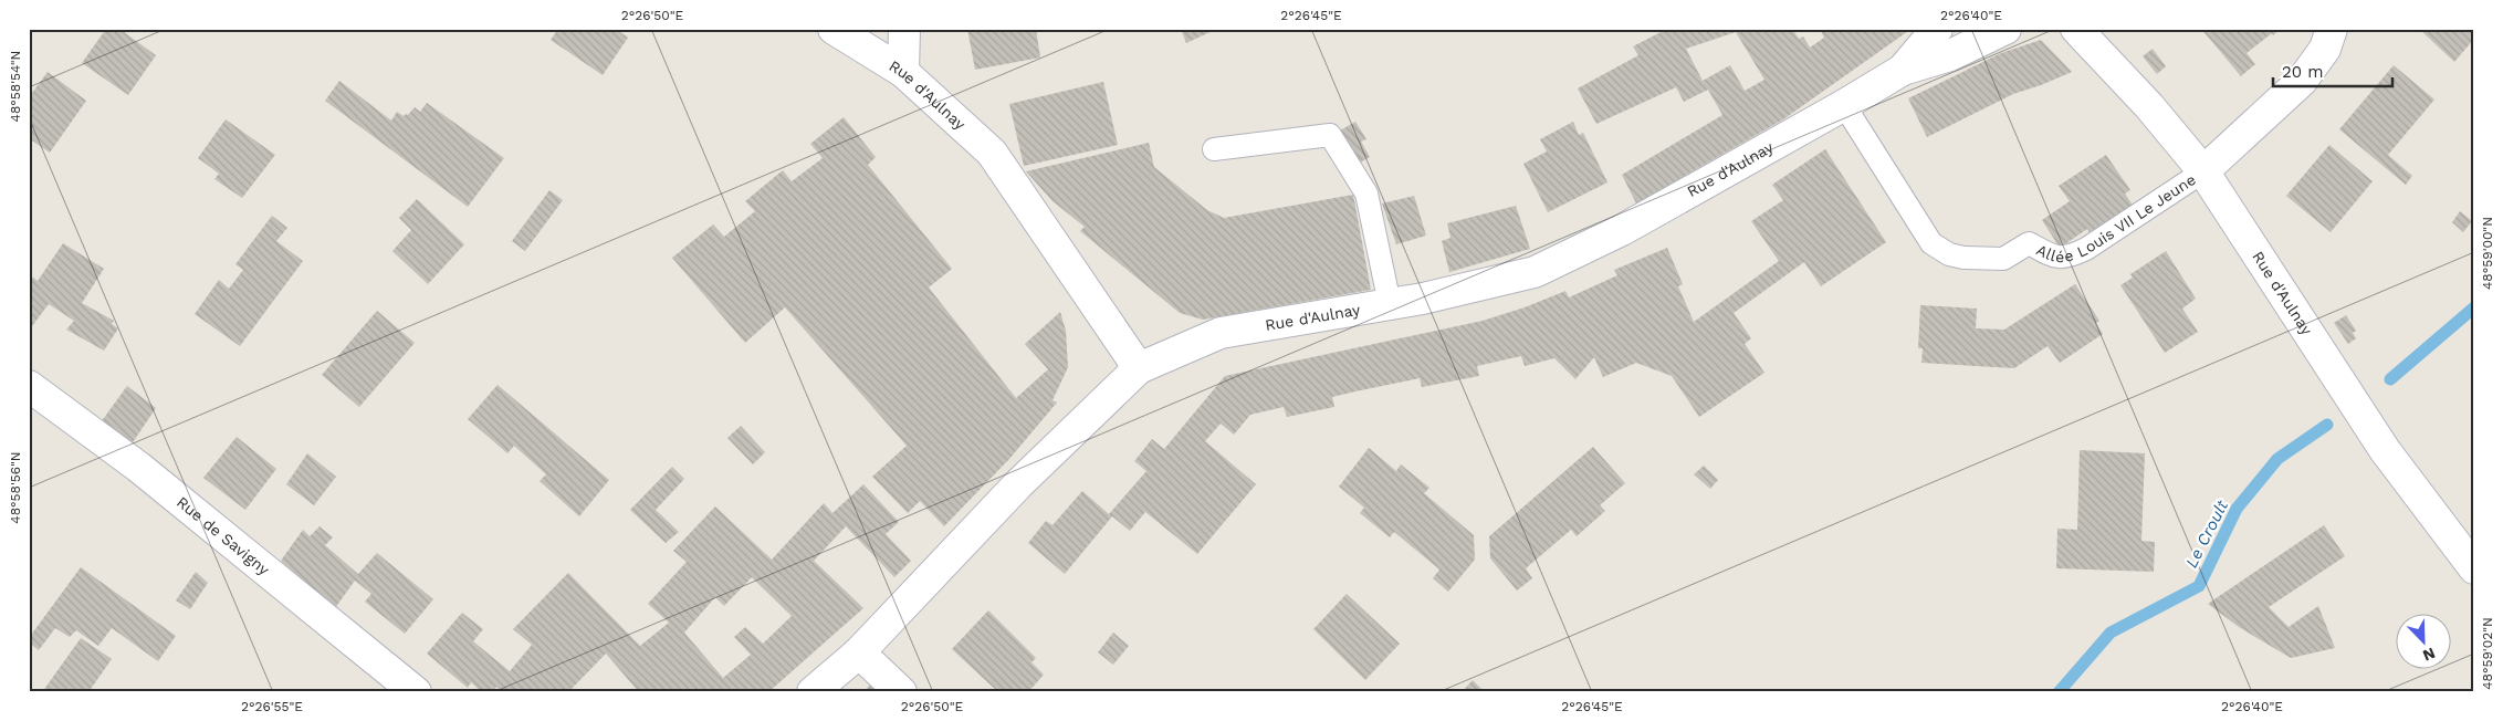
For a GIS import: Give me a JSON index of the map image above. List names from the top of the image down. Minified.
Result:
{"streets":{"street":["Rue d'Aulnay","Rue de Savigny"],"lane":["Allée Louis VII Le Jeune"]},"crossings":[["Rue d'Aulnay","Allée Louis VII Le Jeune"]],"water":["Le Croult"],"scale_bar":"20 m","north":"bottom right","coordinates":["2°26'50\"E","2°26'45\"E","2°26'40\"E","48°58'54\"N","48°59'00\"N","48°58'56\"N","48°59'02\"N","2°26'55\"E"]}
